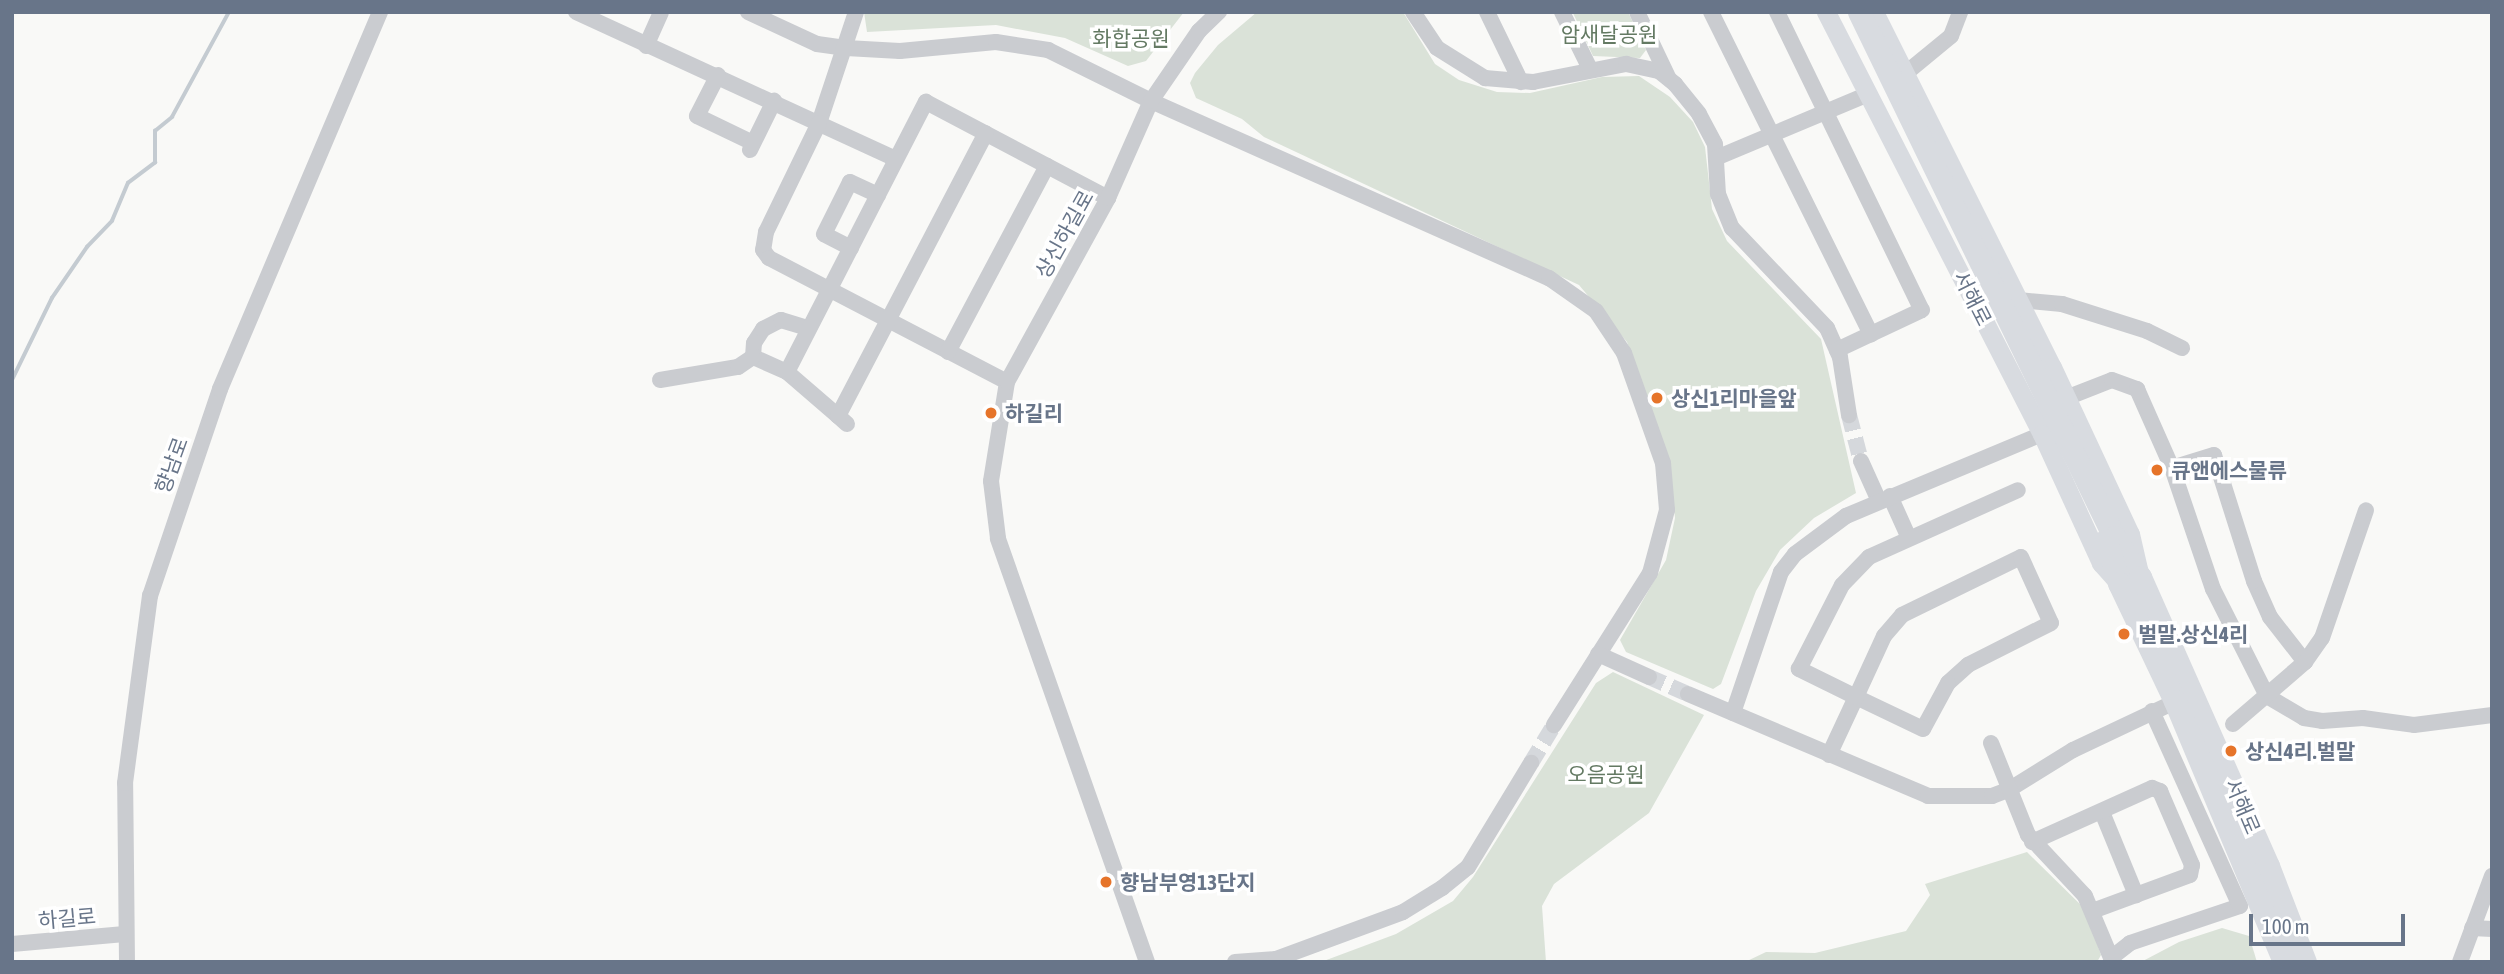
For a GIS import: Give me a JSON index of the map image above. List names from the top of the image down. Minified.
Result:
{"streets":{"highway":["서해로"],"street":["상신하길로","향남로","하길로"]},"crossings":[["향남로","하길로"]],"parks":["암새달공원","화합공원","오음공원"],"places":["상신1리마을앞","하길리","큐앤에스물류","벌말.상신4리","상신4리.벌말","향남부영13단지"],"scale_bar":"100 m"}
